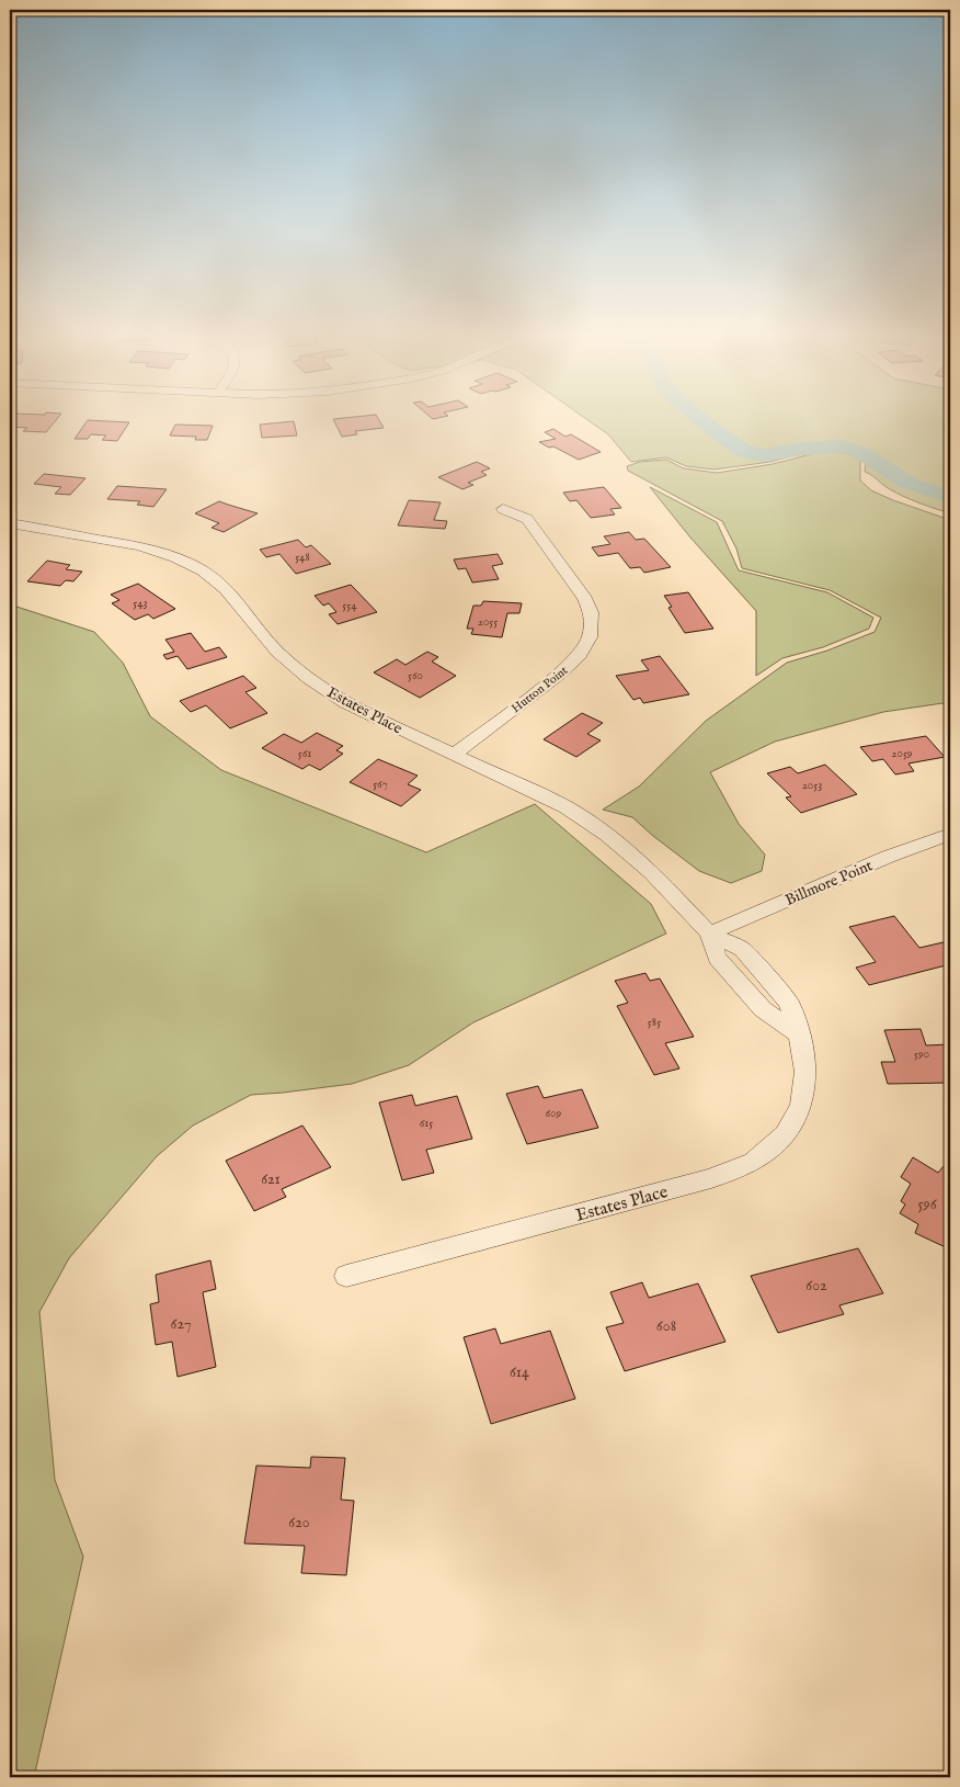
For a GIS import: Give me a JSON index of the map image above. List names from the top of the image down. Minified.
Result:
{"streets":{"street":["Hutton Point","Estates Place","Billmore Point"]},"crossings":[["Hutton Point","Estates Place"],["Estates Place","Billmore Point"]],"house_numbers":["548","543","554","2055","560","561","2059","567","2053","585","590","609","615","621","596","602","627","608","614","620"]}
